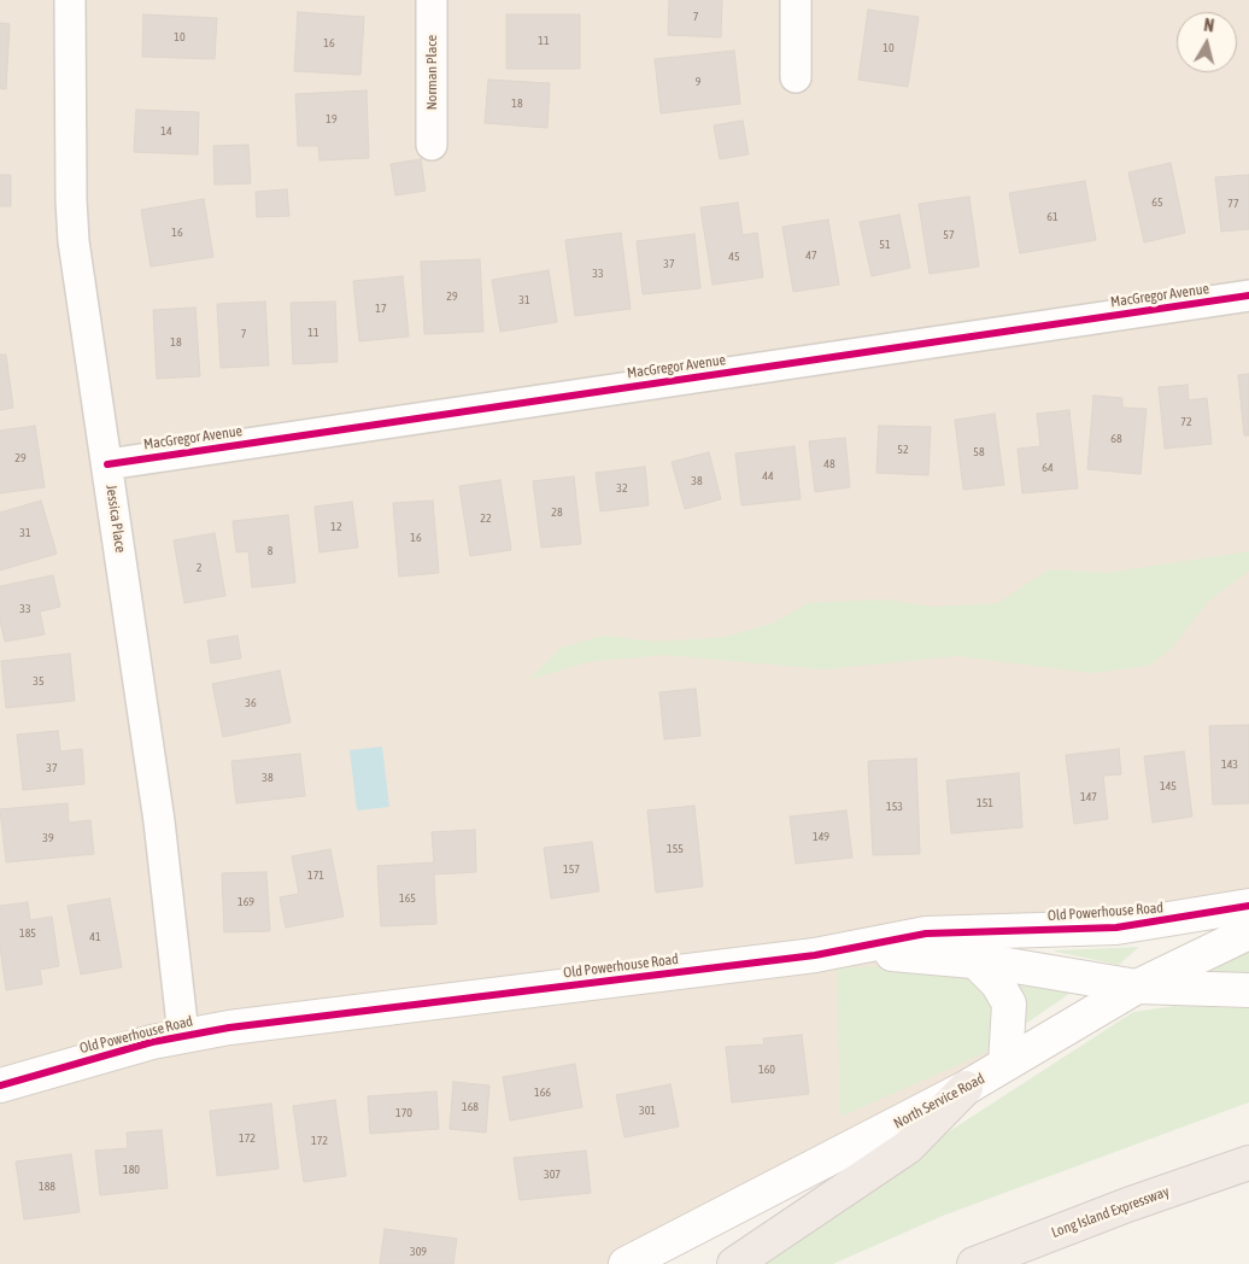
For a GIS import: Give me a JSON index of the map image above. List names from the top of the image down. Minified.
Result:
{"streets":{"highway":["Long Island Expressway"],"street":["Norman Place","MacGregor Avenue","Jessica Place","Old Powerhouse Road","North Service Road"]},"crossings":[["MacGregor Avenue","Jessica Place"],["Jessica Place","Old Powerhouse Road"],["Old Powerhouse Road","North Service Road"]],"house_numbers":["7","10","11","16","10","9","18","19","14","65","77","61","16","57","51","47","45","37","33","29","31","17","11","7","18","72","68","52","58","29","48","64","44","38","32","28","22","12","31","16","8","2","33","35","36","143","37","38","145","147","151","153","149","39","155","157","171","165","169","185","41","160","166","168","301","170","172","172","180","307","188","309"],"north":"top"}
